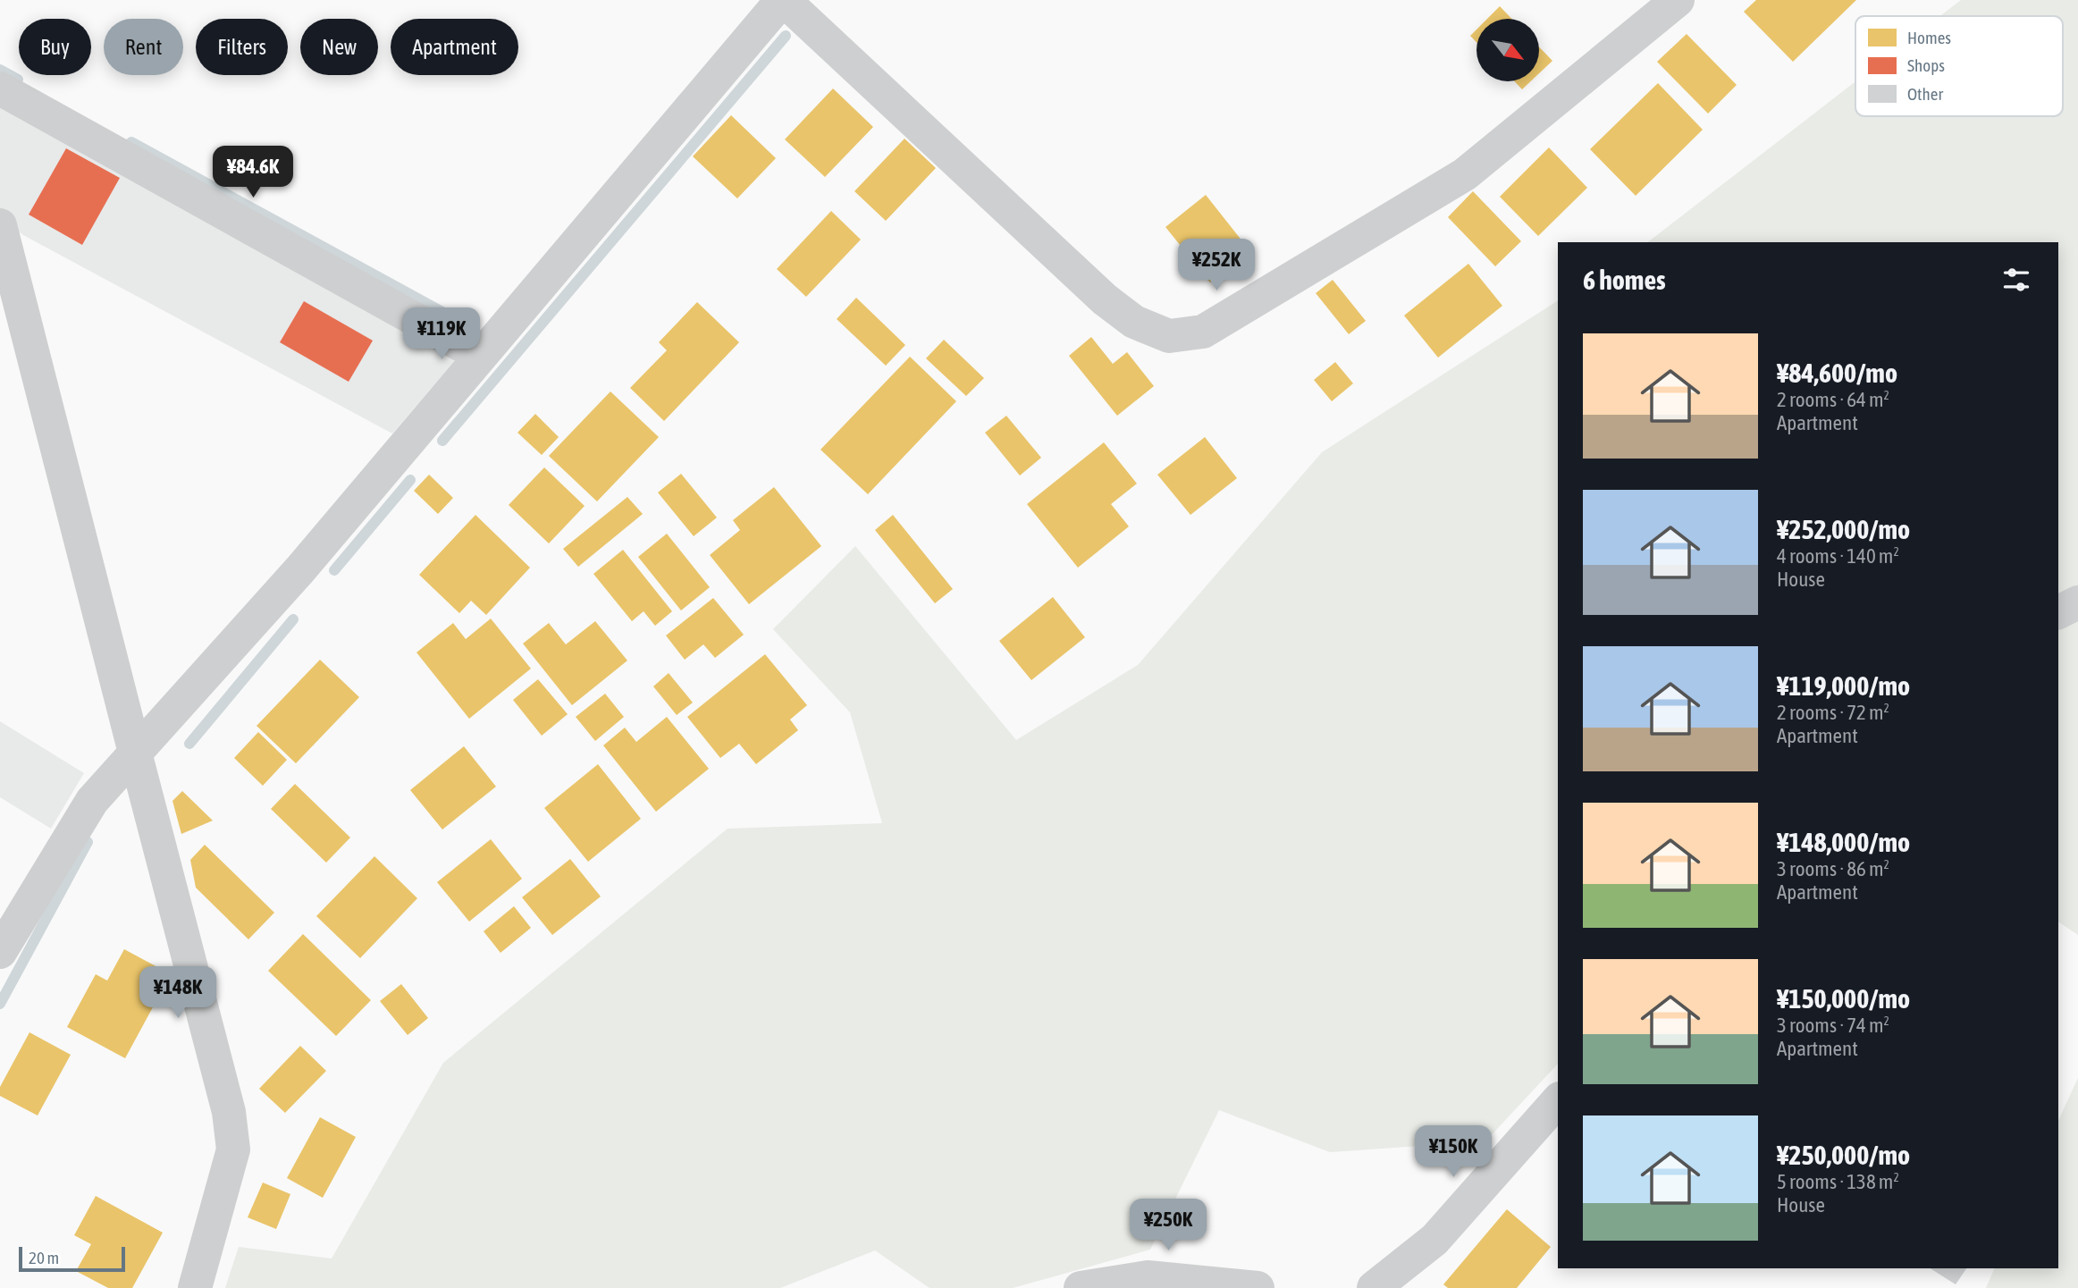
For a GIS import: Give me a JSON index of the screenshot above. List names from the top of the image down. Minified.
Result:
{"legend":["Homes","Shops","Other"],"scale_bar":"20 m","north":"bottom right","page":{"chip":["Buy","Rent","Filters","New","Apartment"],"price":["¥84.6K","¥252K","¥119K","¥148K","¥150K","¥250K"],"heading":"6 homes","list":[{"name":"¥84,600/mo","note":"2 rooms · 64 m² · Apartment"},{"name":"¥252,000/mo","note":"4 rooms · 140 m² · House"},{"name":"¥119,000/mo","note":"2 rooms · 72 m² · Apartment"},{"name":"¥148,000/mo","note":"3 rooms · 86 m² · Apartment"},{"name":"¥150,000/mo","note":"3 rooms · 74 m² · Apartment"},{"name":"¥250,000/mo","note":"5 rooms · 138 m² · House"}],"scale":"20 m"}}
